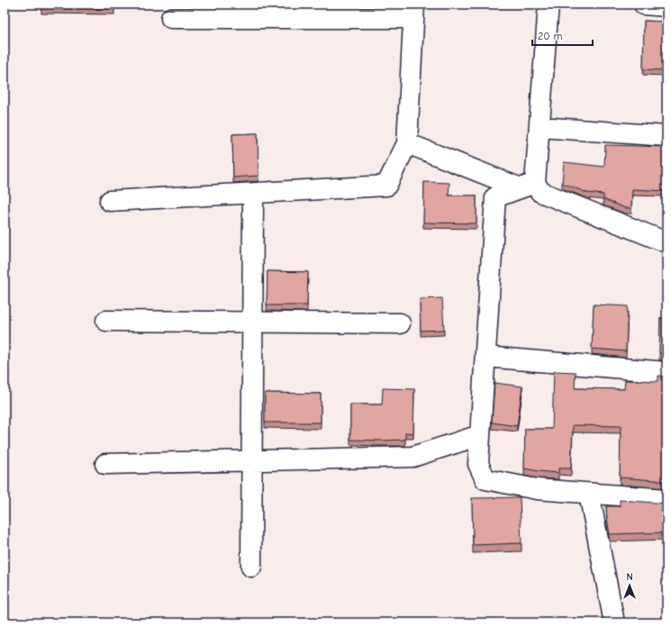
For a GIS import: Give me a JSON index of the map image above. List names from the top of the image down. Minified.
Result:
{"scale_bar":"20 m","north":"top"}
